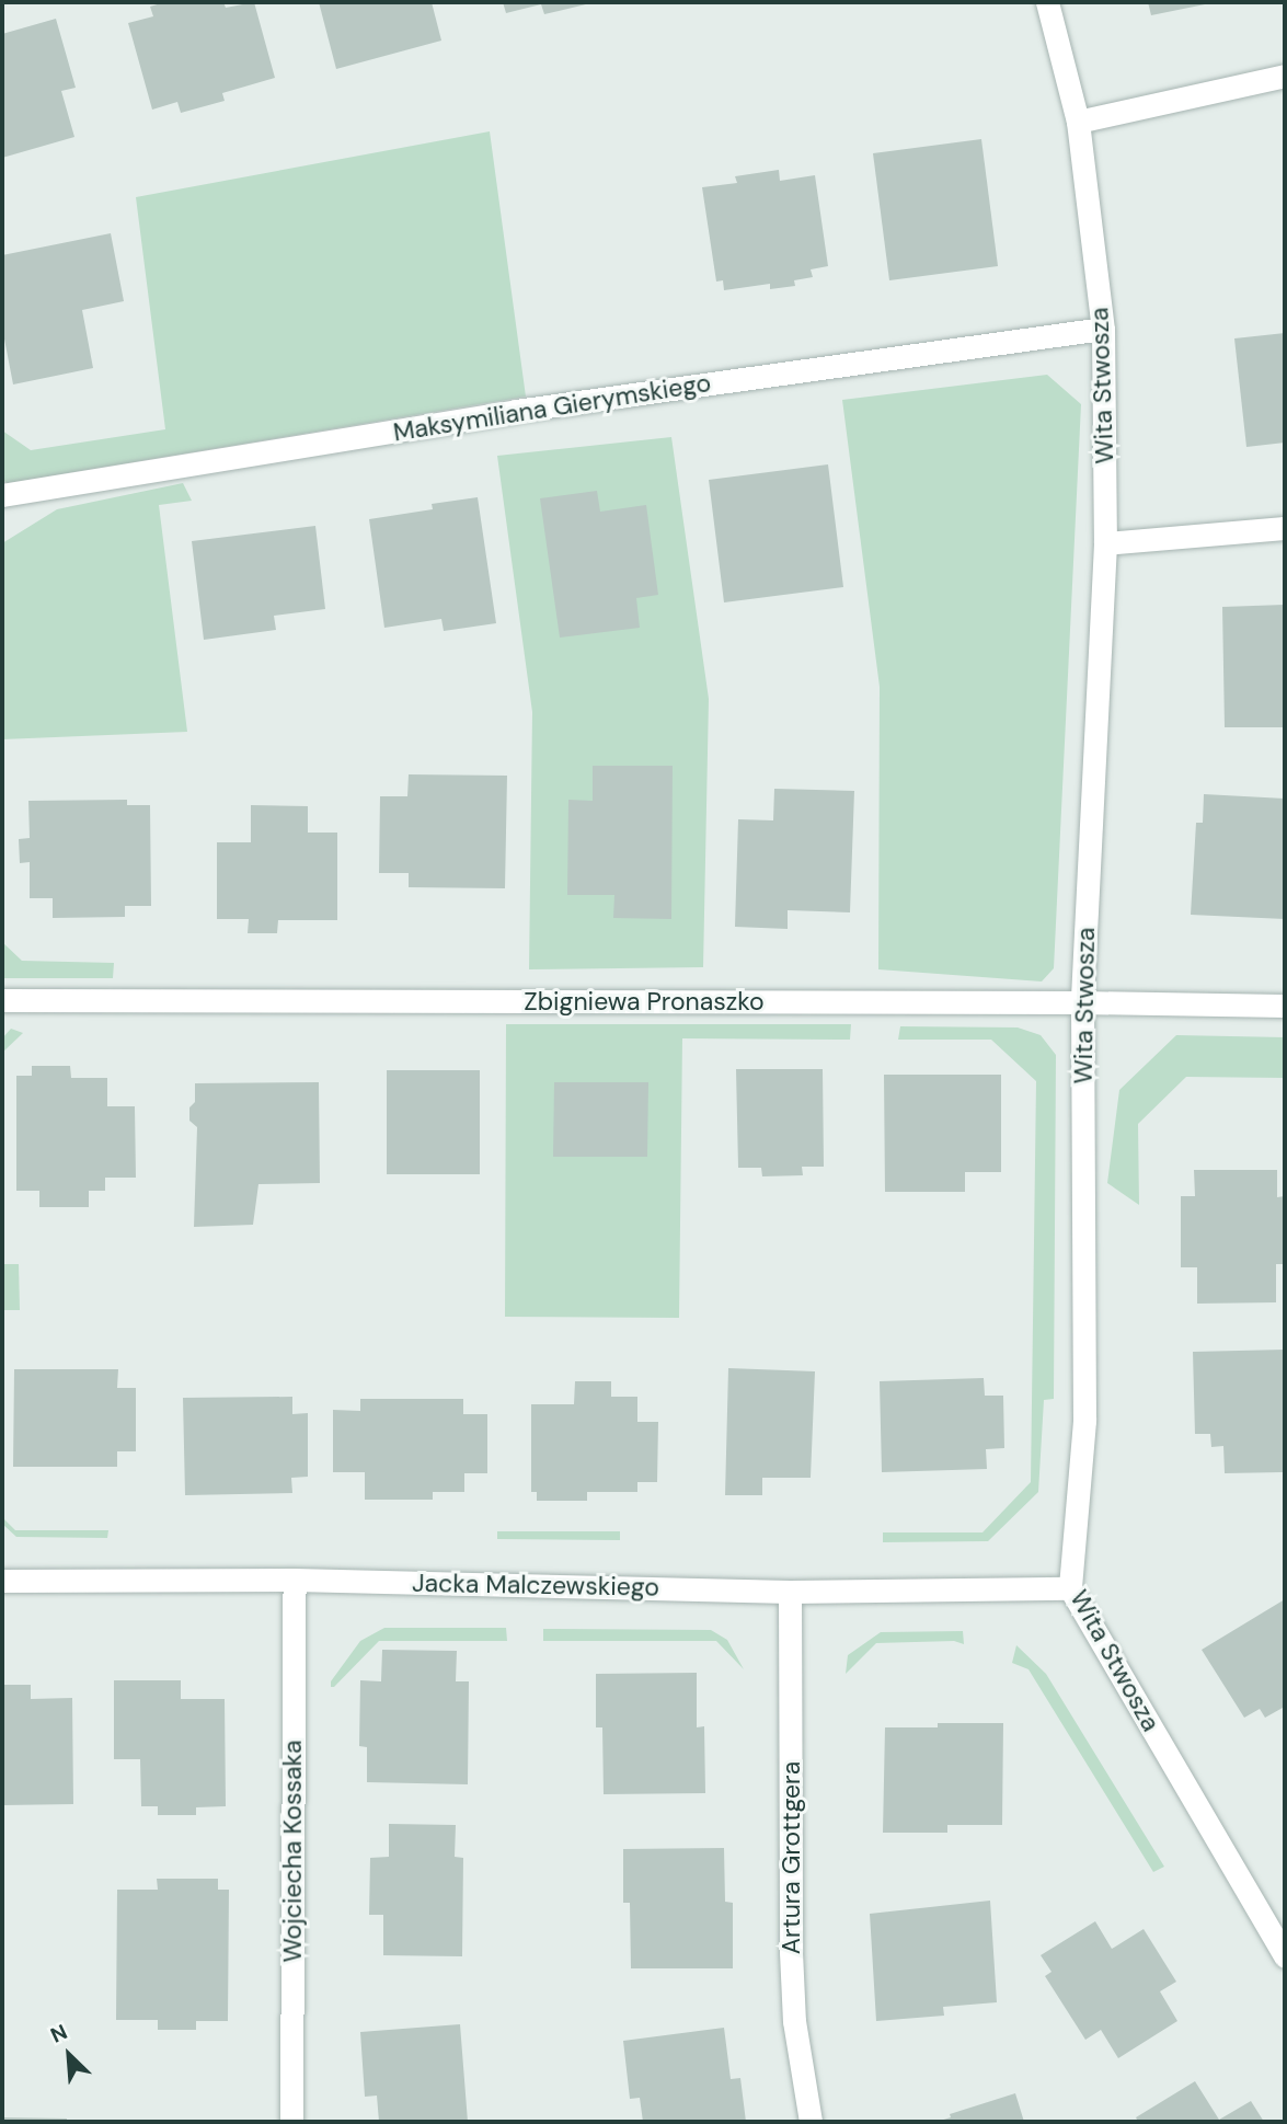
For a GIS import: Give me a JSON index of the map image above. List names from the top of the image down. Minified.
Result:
{"streets":{"street":["Wita Stwosza","Maksymiliana Gierymskiego","Zbigniewa Pronaszko","Jacka Malczewskiego","Wojciecha Kossaka","Artura Grottgera"]},"crossings":[["Wita Stwosza","Maksymiliana Gierymskiego"],["Wita Stwosza","Zbigniewa Pronaszko"],["Wita Stwosza","Jacka Malczewskiego"],["Jacka Malczewskiego","Wojciecha Kossaka"],["Jacka Malczewskiego","Artura Grottgera"]],"north":"top left"}
